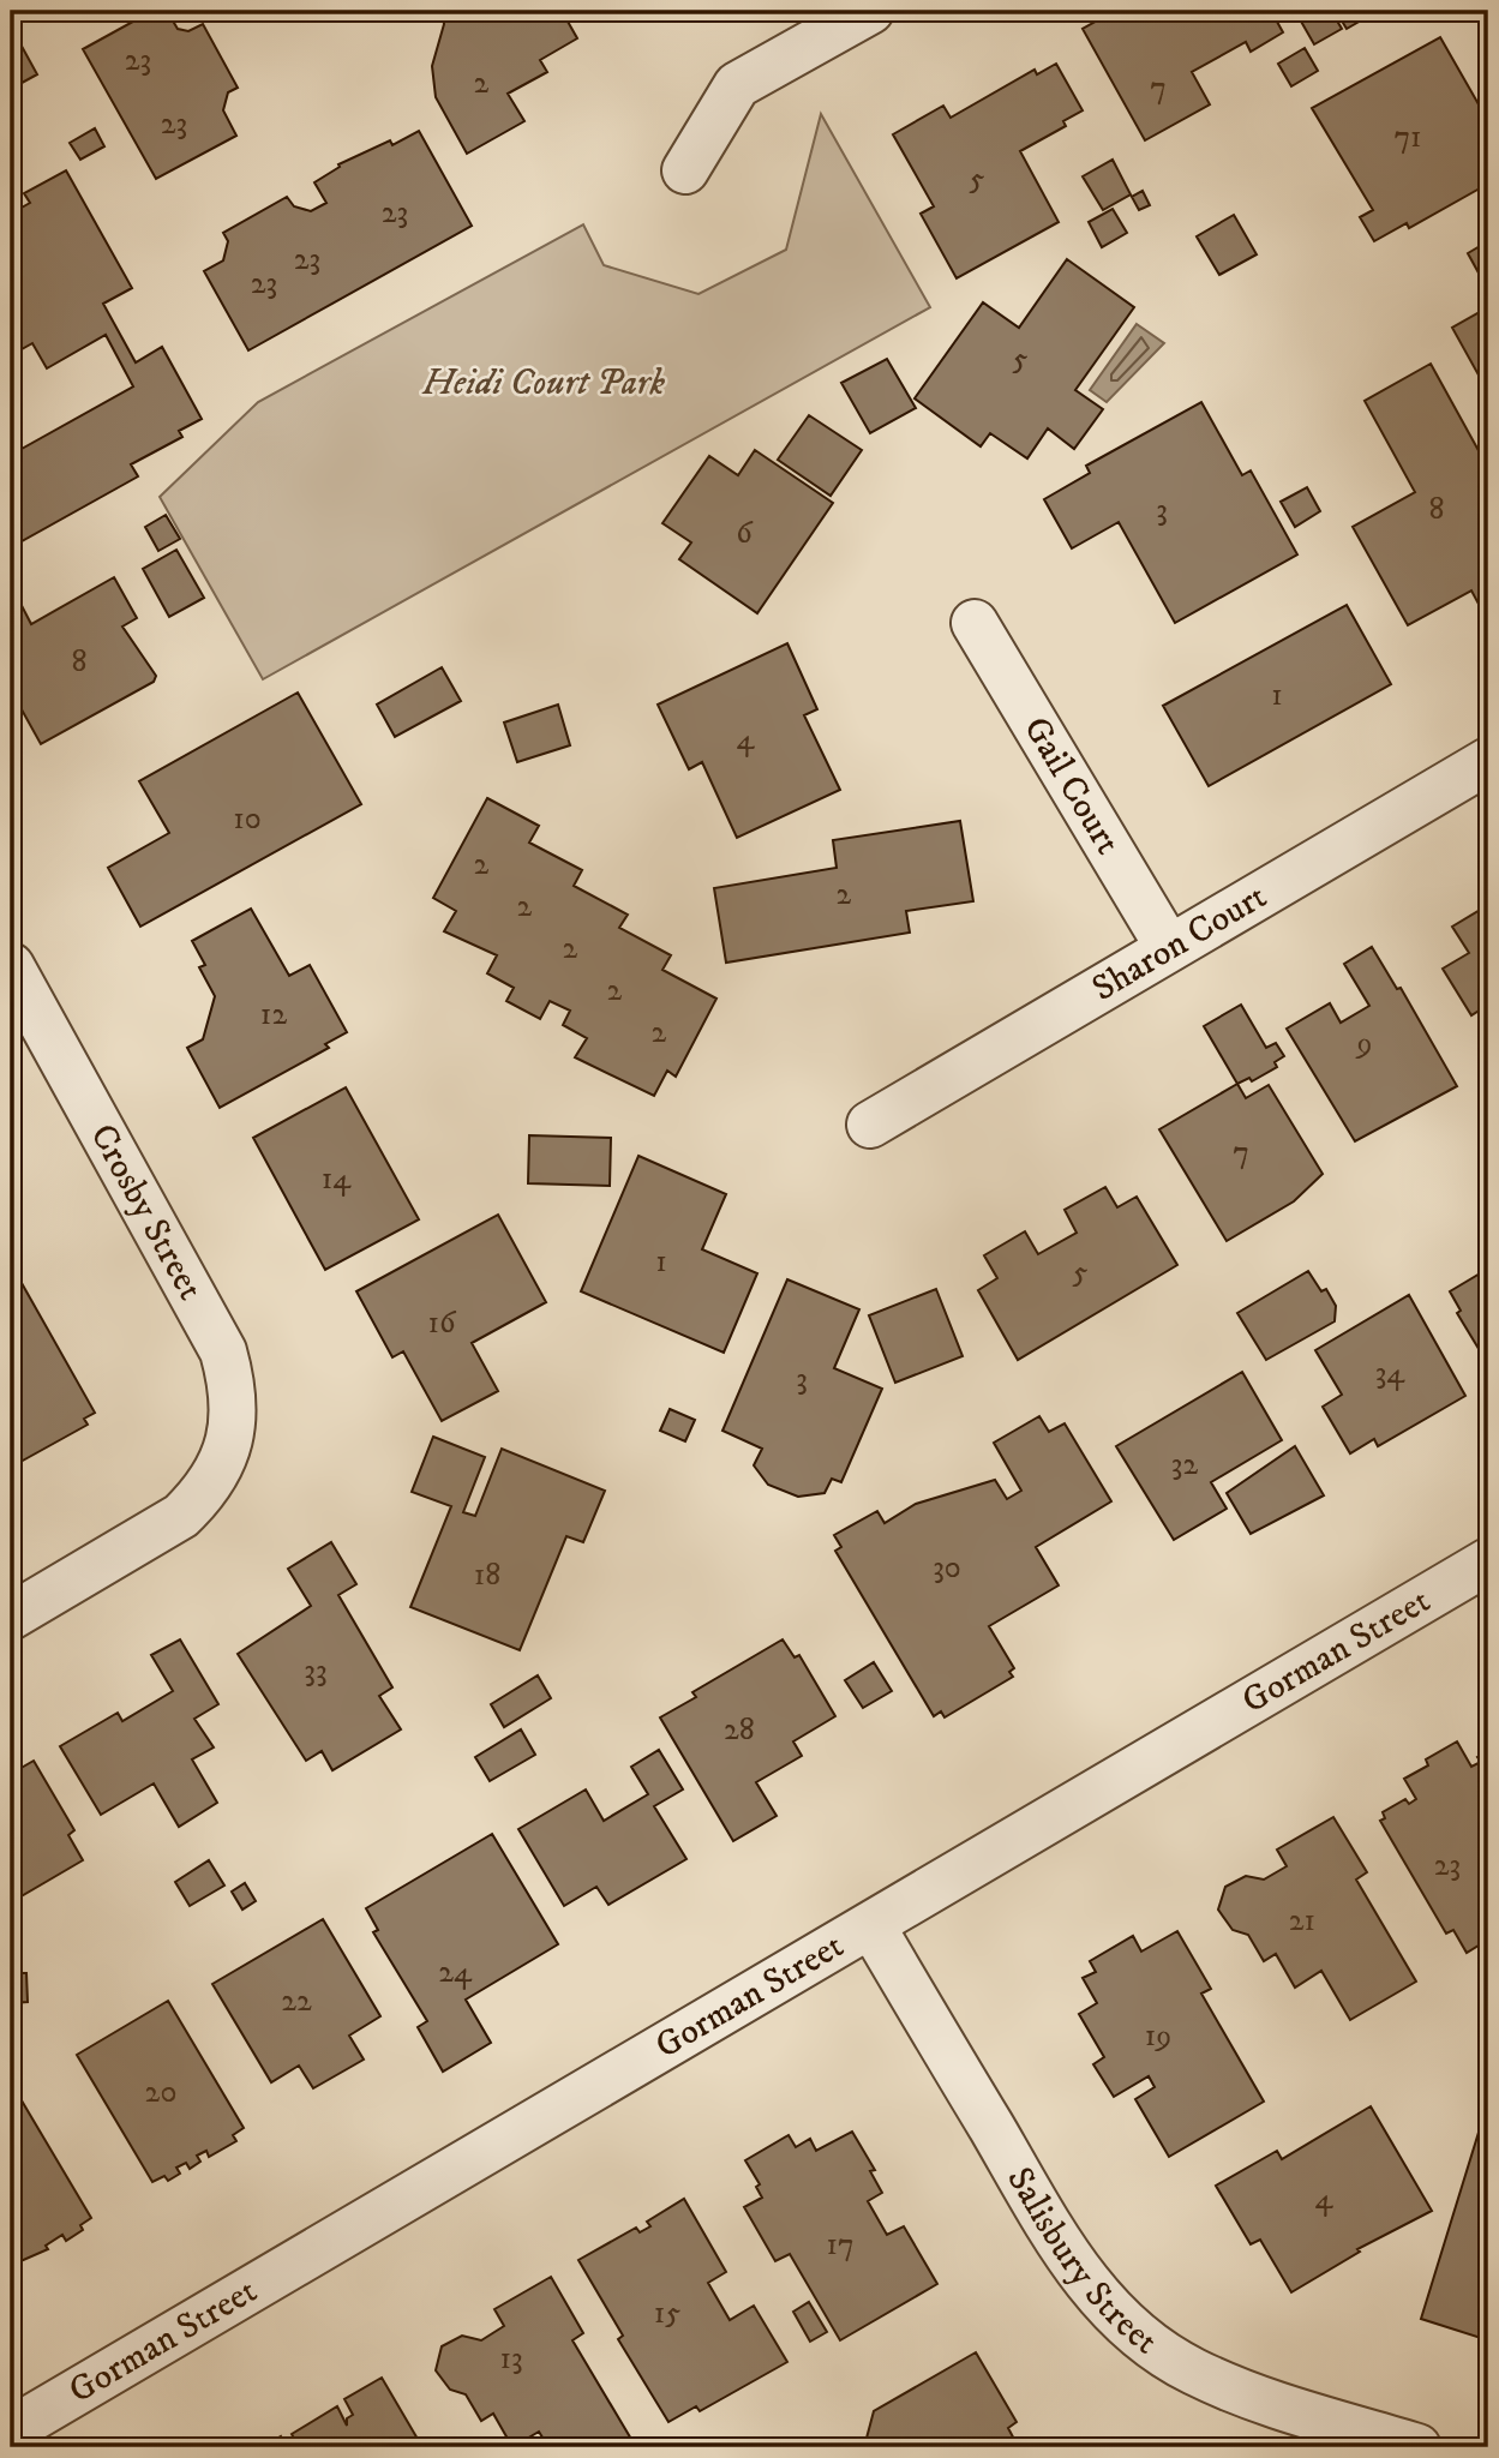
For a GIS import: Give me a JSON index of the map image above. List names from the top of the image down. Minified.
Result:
{"streets":{"street":["Gail Court","Sharon Court","Crosby Street","Gorman Street","Salisbury Street"]},"crossings":[["Gail Court","Sharon Court"],["Gorman Street","Salisbury Street"]],"parks":["Heidi Court Park"],"house_numbers":["23","2","7","23","71","5","23","23","23","5","8","3","6","8","1","4","10","2","2","2","2","2","12","2","9","7","14","1","5","16","34","3","32","30","18","33","28","23","21","24","22","19","20","4","17","15","13"]}
